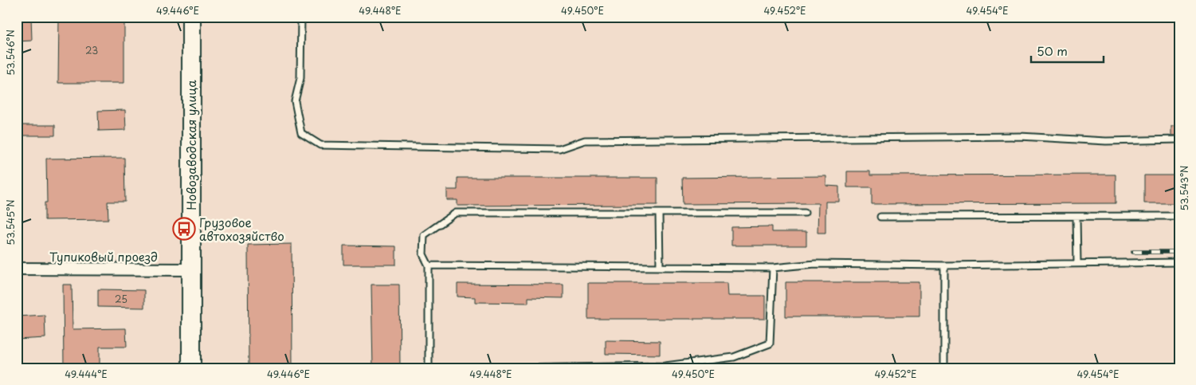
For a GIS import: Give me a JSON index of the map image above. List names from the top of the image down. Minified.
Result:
{"streets":{"main road":["Новозаводская улица"],"street":["Тупиковый проезд"]},"crossings":[["Новозаводская улица","Тупиковый проезд"]],"places":{"bus stop":["Грузовое автохозяйство"]},"house_numbers":["23","25"],"scale_bar":"50 m","coordinates":["49.446°E","49.448°E","49.450°E","49.452°E","49.454°E","53.546°N","53.543°N","53.545°N","49.444°E"]}
